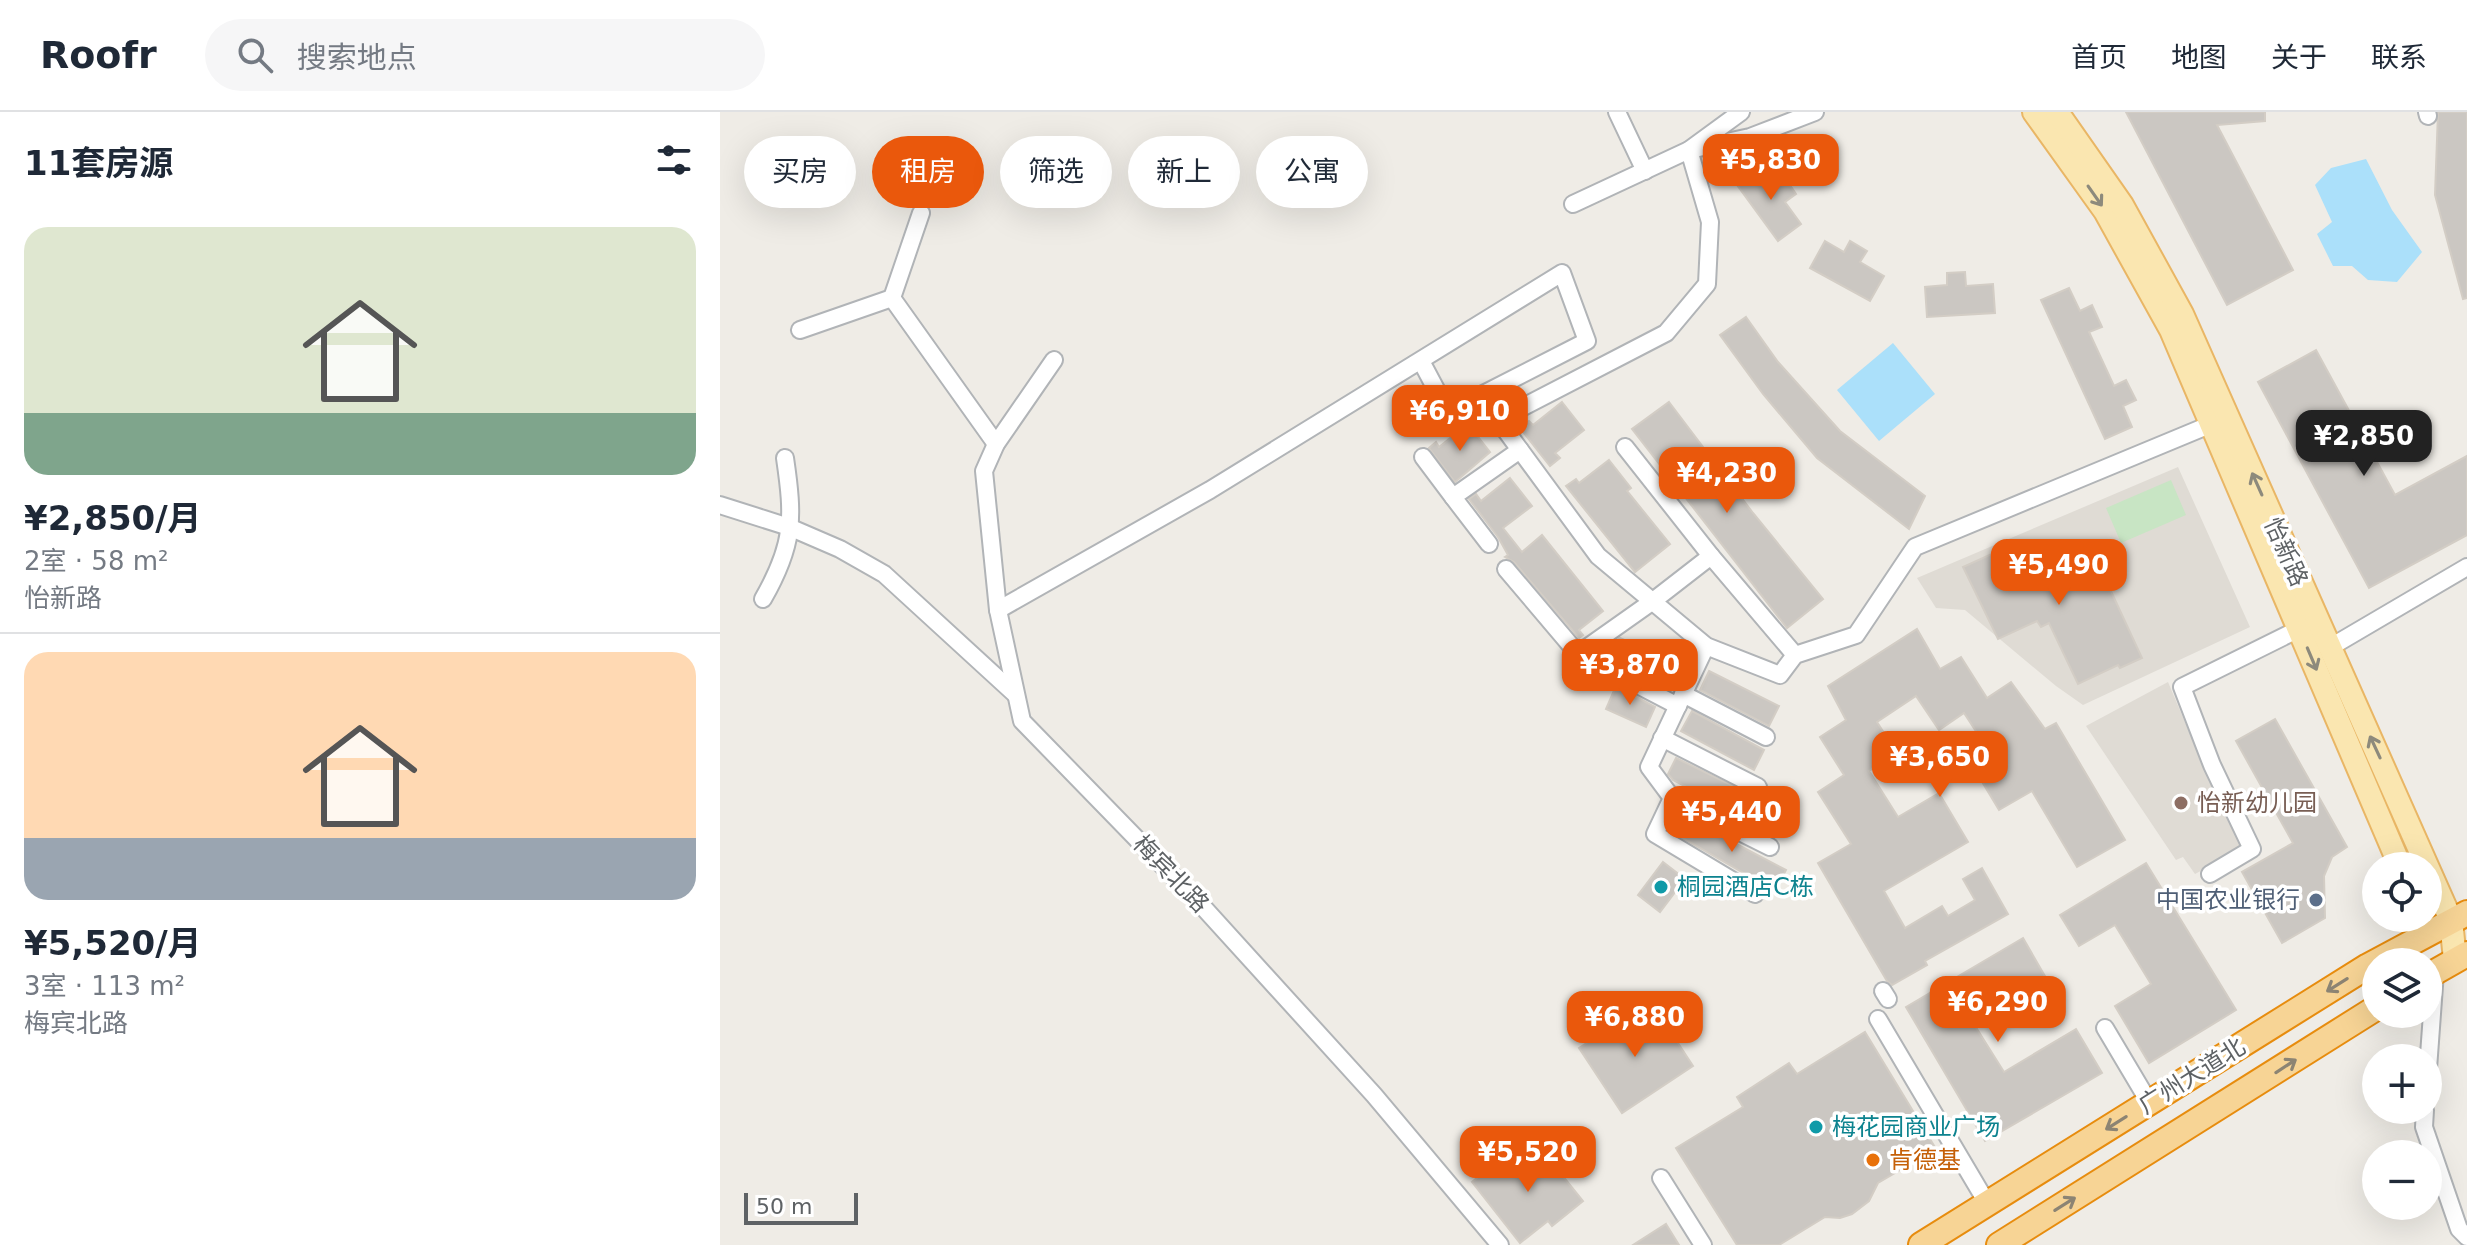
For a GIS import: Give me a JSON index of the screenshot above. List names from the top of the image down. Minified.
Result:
{"streets":{"highway":["广州大道北"],"main road":["怡新路"],"street":["梅宾北路"]},"places":["怡新幼儿园","桐园酒店C栋","中国农业银行","梅花园商业广场","肯德基"],"scale_bar":"50 m","page":{"header":"Roofr","search":"搜索地点","nav":["首页","地图","关于","联系"],"heading":"11套房源","price":["¥5,830","¥6,910","¥2,850","¥4,230","¥5,490","¥3,870","¥3,650","¥5,440","¥6,290","¥6,880","¥5,520"],"chip":["买房","租房","筛选","新上","公寓"],"list":[{"name":"¥2,850/月","note":"2室 · 58 m² · 怡新路"},{"name":"¥5,520/月","note":"3室 · 113 m² · 梅宾北路"}],"map_buttons":["+","−"],"scale":"50 m"}}
